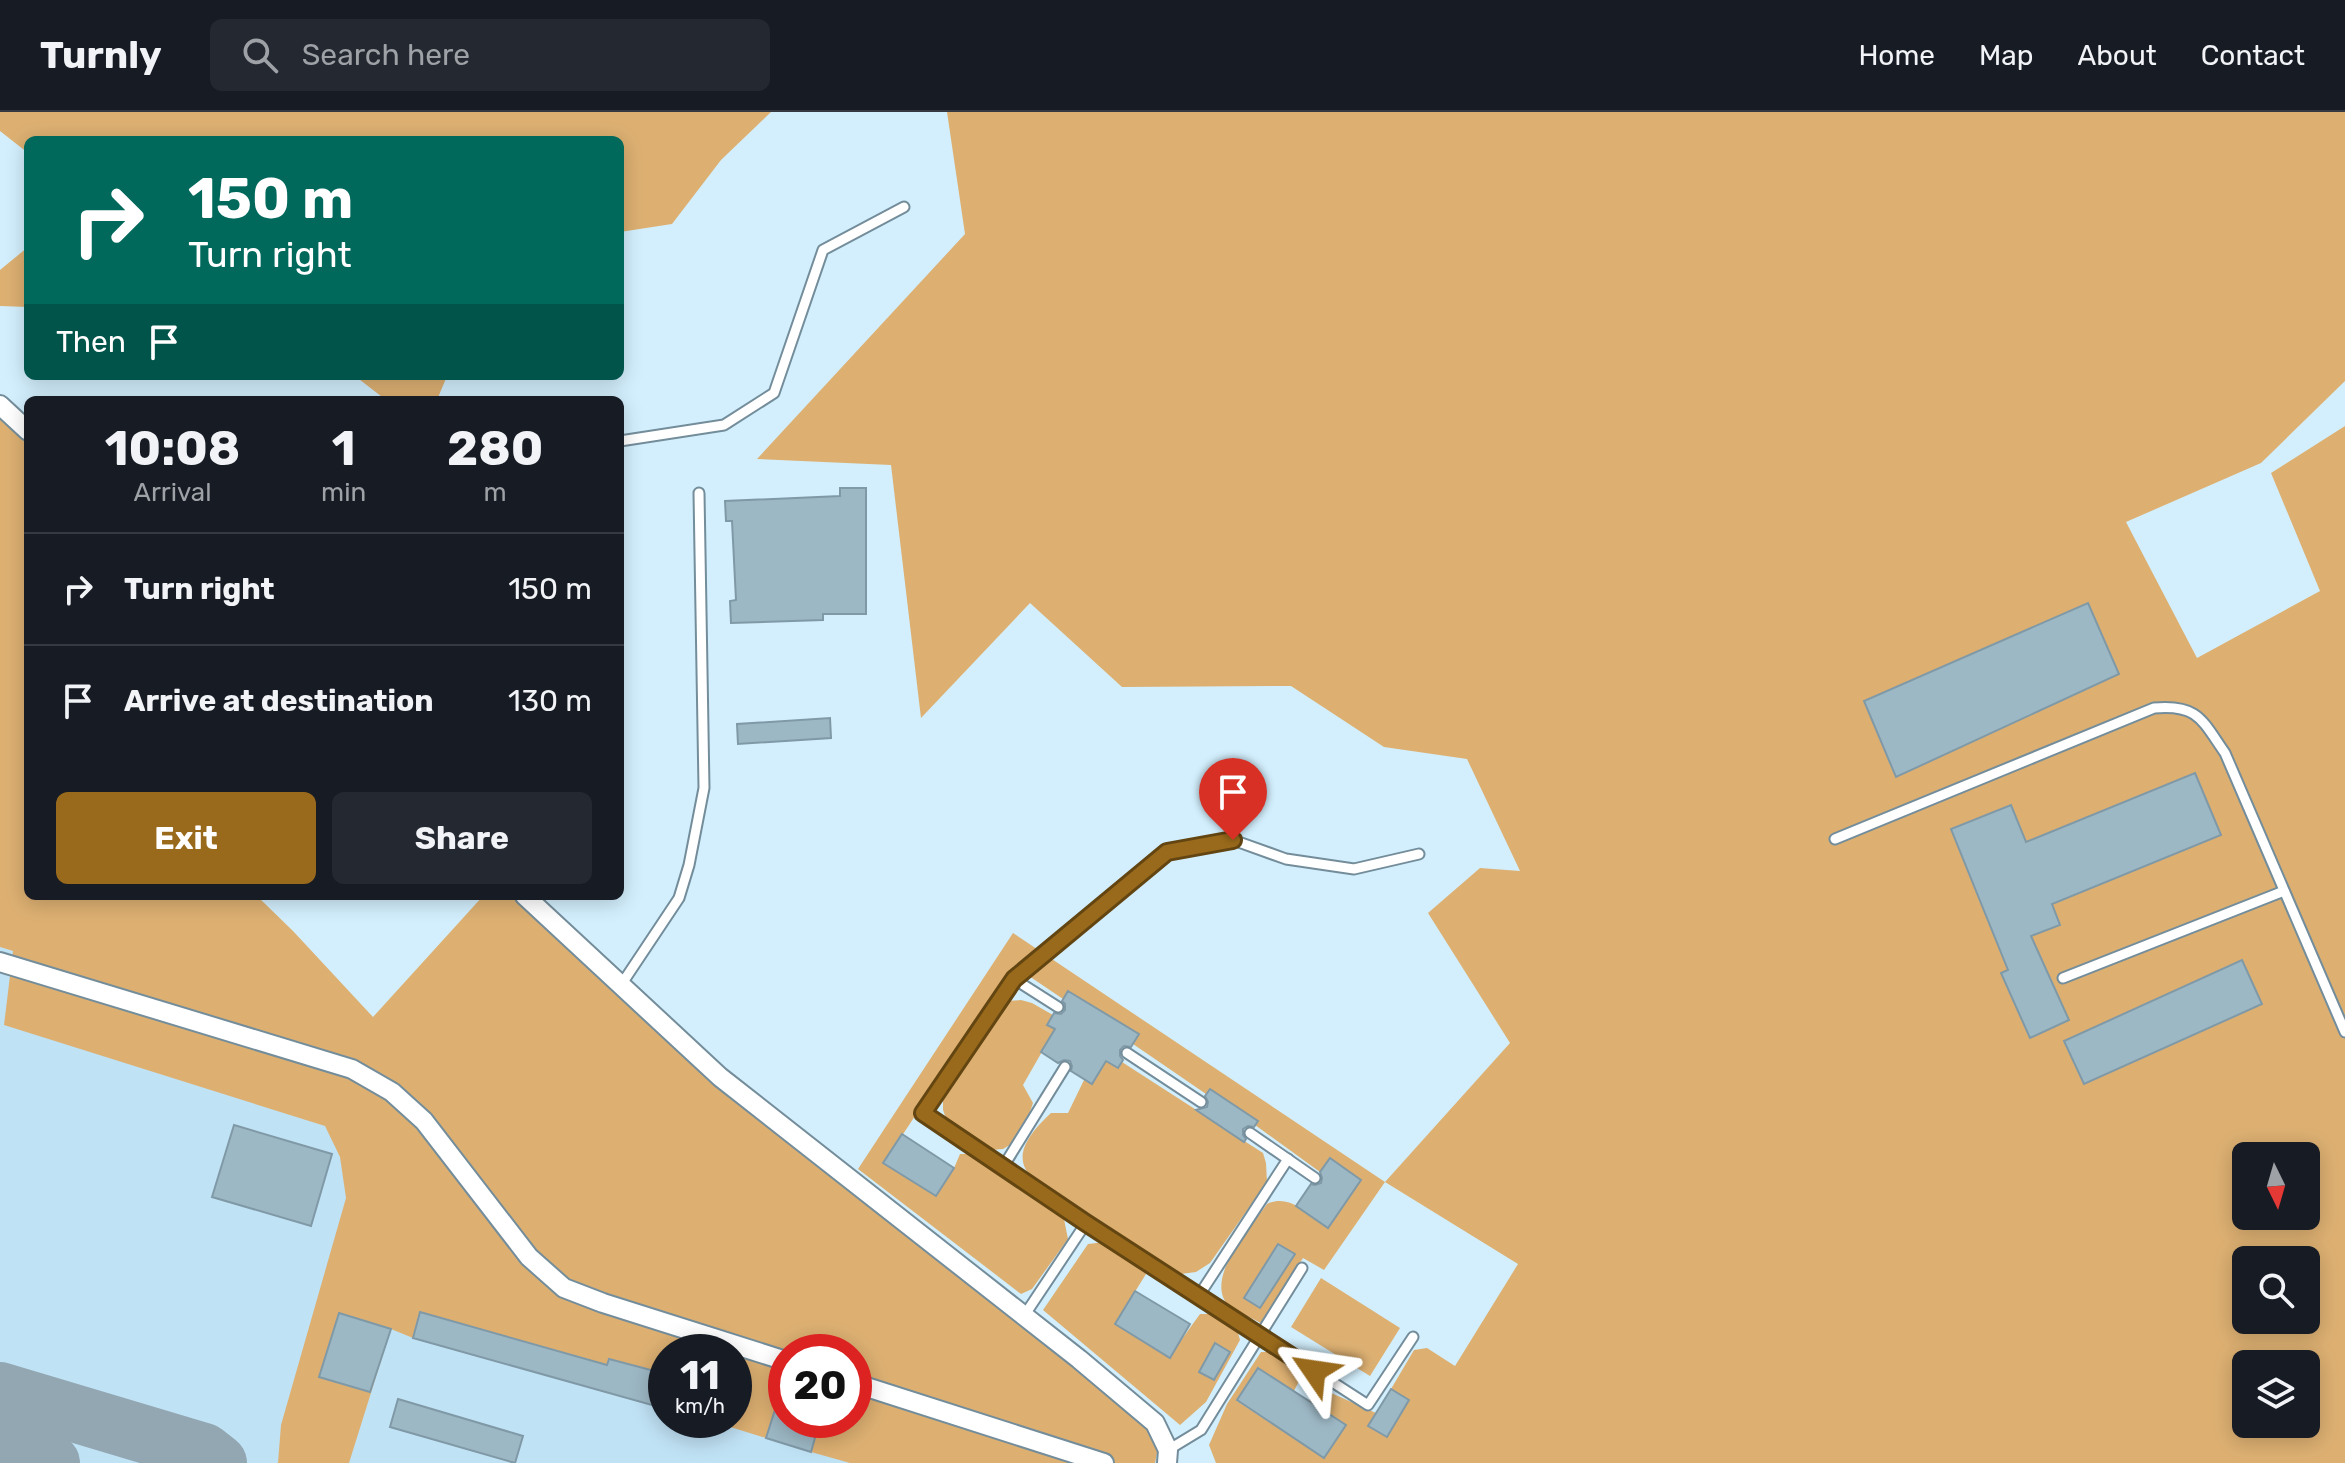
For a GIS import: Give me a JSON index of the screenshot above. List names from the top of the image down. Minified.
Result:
{"north":"bottom","page":{"header":"Turnly","search":"Search here","nav":["Home","Map","About","Contact"],"turn":["150 m","Turn right"],"then":"Then","eta":["10:08","Arrival","1","min","280","m"],"list":[{"name":"Turn right","value":"150 m"},{"name":"Arrive at destination","value":"130 m"}],"buttons":["Exit","Share"],"speed":"11 km/h","limit":"20"}}
